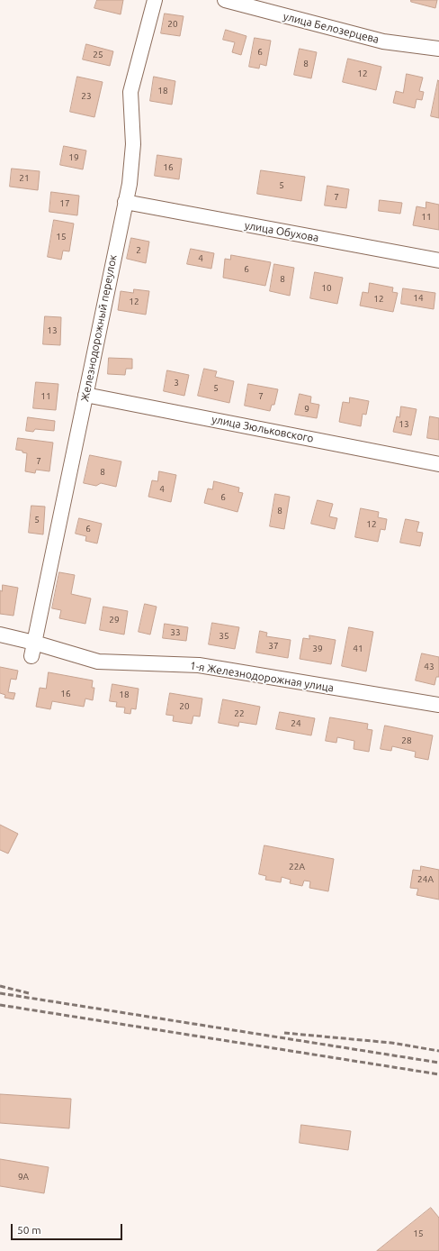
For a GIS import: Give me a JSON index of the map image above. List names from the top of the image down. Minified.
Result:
{"streets":{"street":["улица Белозерцева","улица Обухова","Железнодорожный переулок","улица Зюльковского","1-я Железнодорожная улица"]},"crossings":[["улица Обухова","Железнодорожный переулок"],["Железнодорожный переулок","улица Зюльковского"],["Железнодорожный переулок","1-я Железнодорожная улица"]],"house_numbers":["20","6","25","8","12","18","23","19","16","21","5","7","17","11","15","2","4","6","8","10","14","12","12","13","3","5","11","7","9","13","7","8","4","6","8","5","12","6","29","33","35","37","39","41","43","16","18","20","22","24","28","22А","24А","9А","15"],"scale_bar":"50 m"}
